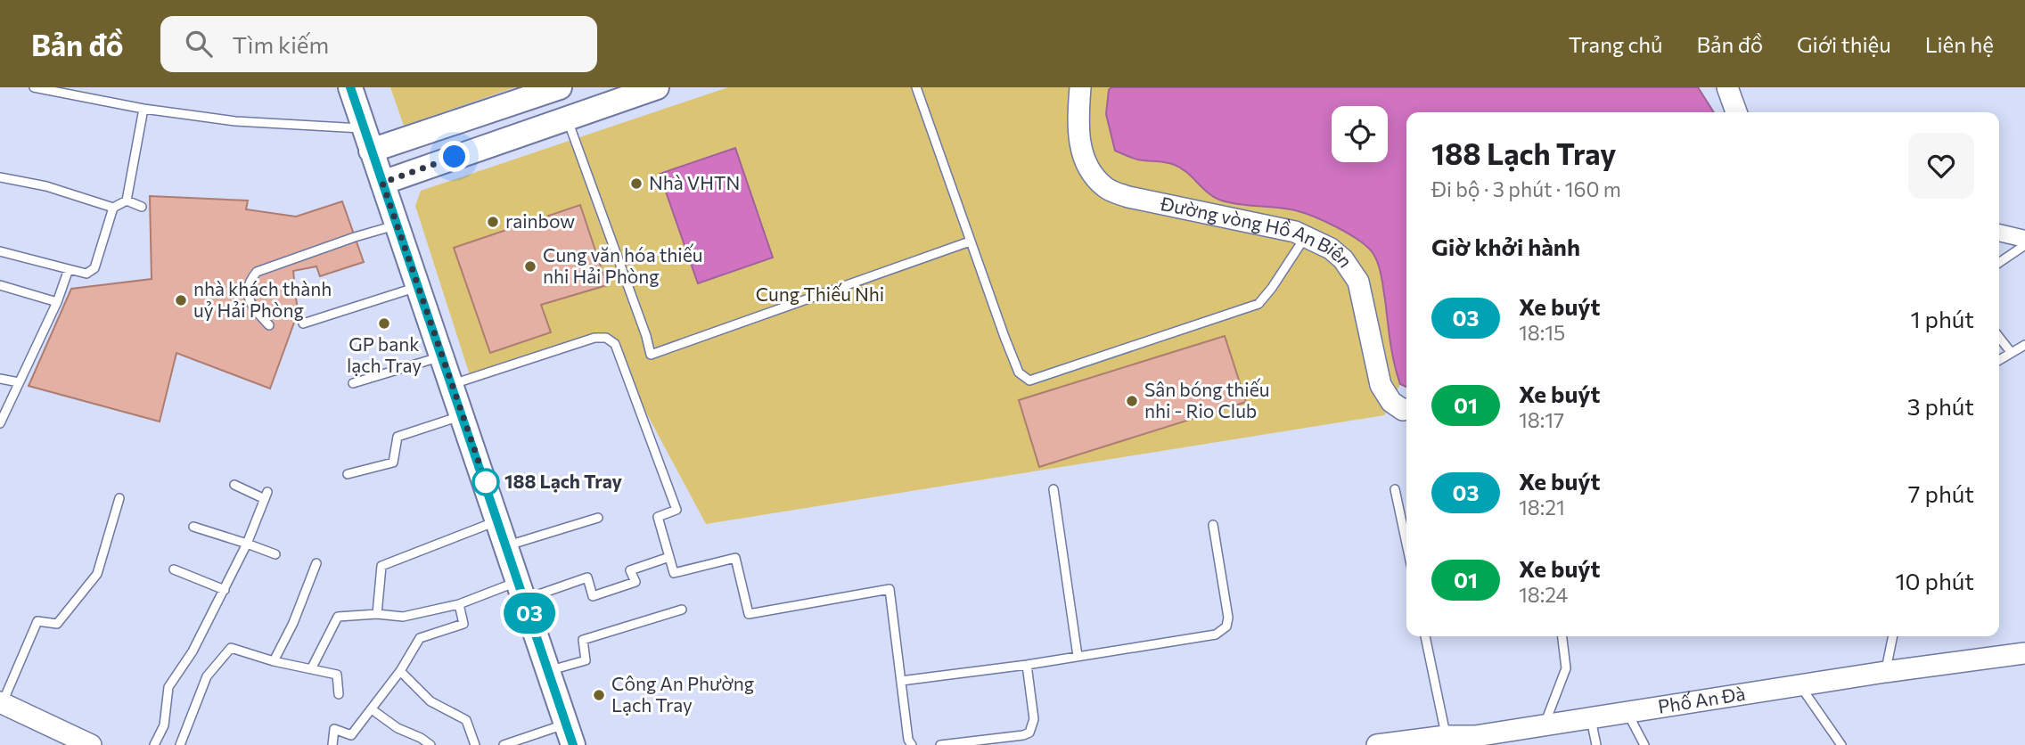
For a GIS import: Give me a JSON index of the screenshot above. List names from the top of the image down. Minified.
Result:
{"streets":{"street":["Đường vòng Hồ An Biên","Phố An Đà"]},"parks":["Cung Thiếu Nhi"],"places":["Nhà VHTN","rainbow","Cung văn hóa thiếu nhi Hải Phòng","nhà khách thành uỷ Hải Phòng","GP bank lạch Tray","Sân bóng thiếu nhi - Rio Club","188 Lạch Tray","Công An Phường Lạch Tray"],"lines":["bus line 03"],"page":{"header":"Bản đồ","search":"Tìm kiếm","nav":["Trang chủ","Bản đồ","Giới thiệu","Liên hệ"],"on_map":"03","heading":[["188 Lạch Tray","Đi bộ · 3 phút · 160 m"],"Giờ khởi hành"],"list":[{"mark":"03","name":"Xe buýt","note":"18:15","value":"1 phút"},{"mark":"01","name":"Xe buýt","note":"18:17","value":"3 phút"},{"mark":"03","name":"Xe buýt","note":"18:21","value":"7 phút"},{"mark":"01","name":"Xe buýt","note":"18:24","value":"10 phút"}]}}
